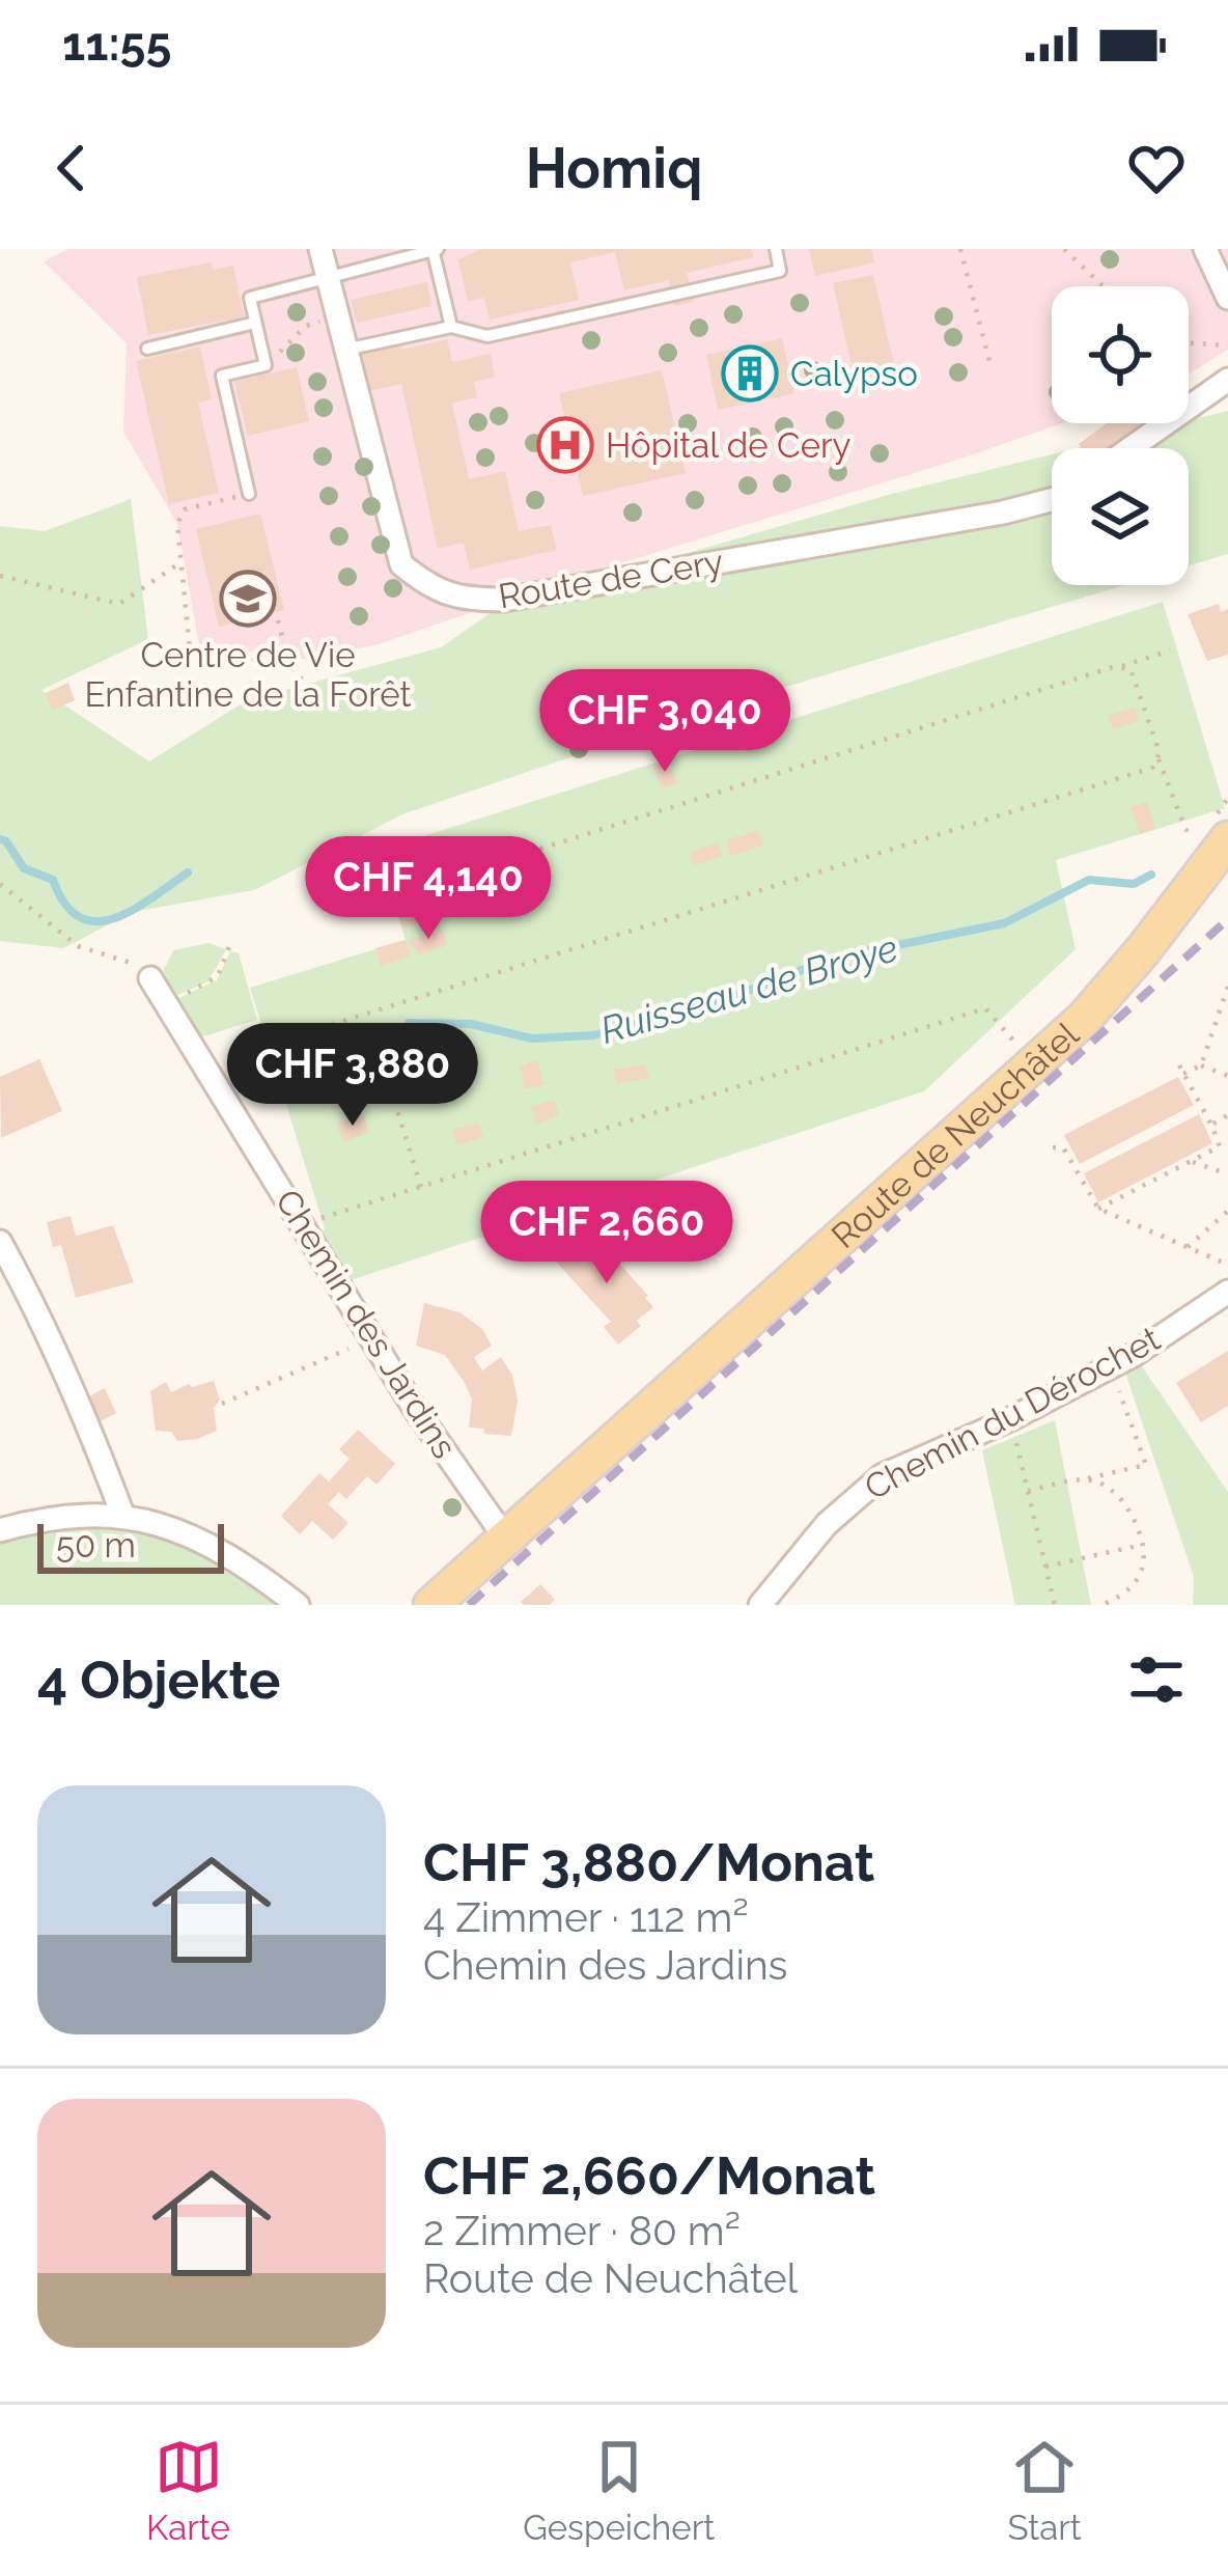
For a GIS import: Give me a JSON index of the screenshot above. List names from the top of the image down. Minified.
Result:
{"streets":{"main road":["Route de Neuchâtel"],"street":["Route de Cery","Chemin des Jardins","Chemin du Dérochet"]},"crossings":[["Route de Neuchâtel","Chemin des Jardins"]],"water":["Ruisseau de Broye"],"places":{"building":["Calypso"],"hospital":["Hôpital de Cery"],"school or university":["Centre de Vie Enfantine de la Forêt"]},"scale_bar":"50 m","page":{"status":"11:55","header":"Homiq","price":["CHF 3,040","CHF 4,140","CHF 3,880","CHF 2,660"],"scale":"50 m","heading":"4 Objekte","list":[{"name":"CHF 3,880/Monat","note":"4 Zimmer · 112 m² · Chemin des Jardins"},{"name":"CHF 2,660/Monat","note":"2 Zimmer · 80 m² · Route de Neuchâtel"}],"tabs":["Karte","Gespeichert","Start"]}}
